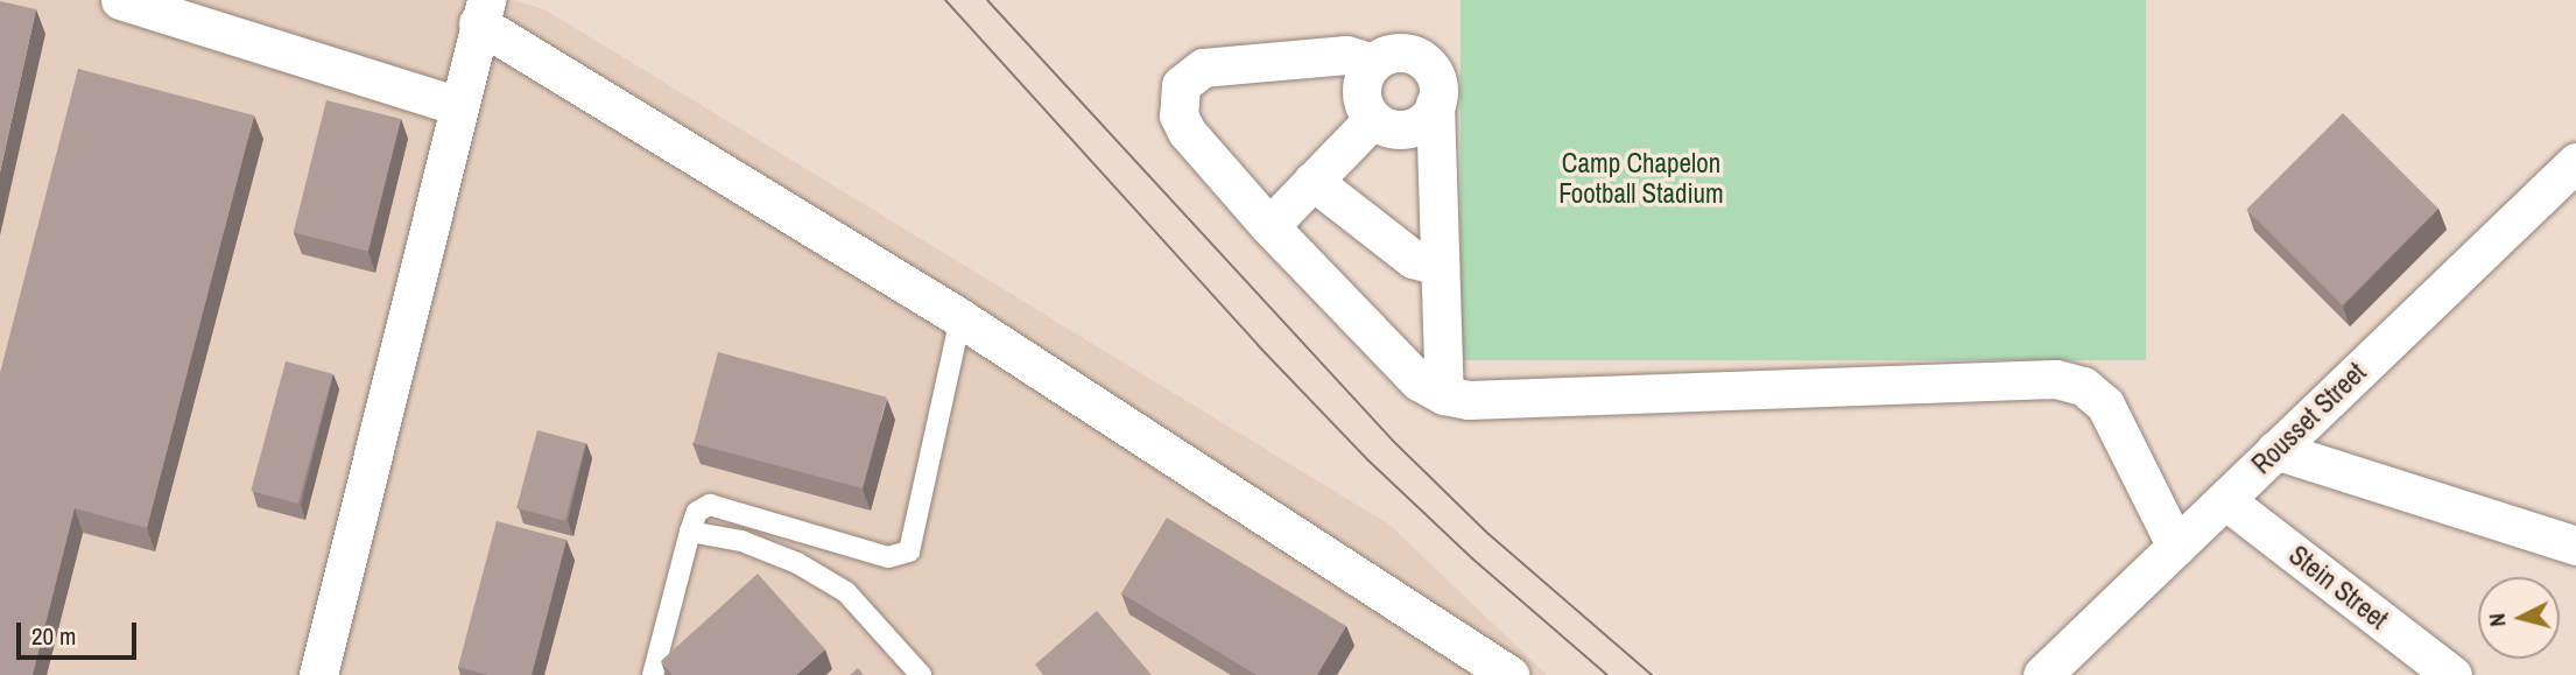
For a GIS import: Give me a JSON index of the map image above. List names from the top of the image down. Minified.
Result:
{"streets":{"street":["Rousset Street","Stein Street"]},"crossings":[["Rousset Street","Stein Street"]],"parks":["Camp Chapelon Football Stadium"],"scale_bar":"20 m","north":"left"}
